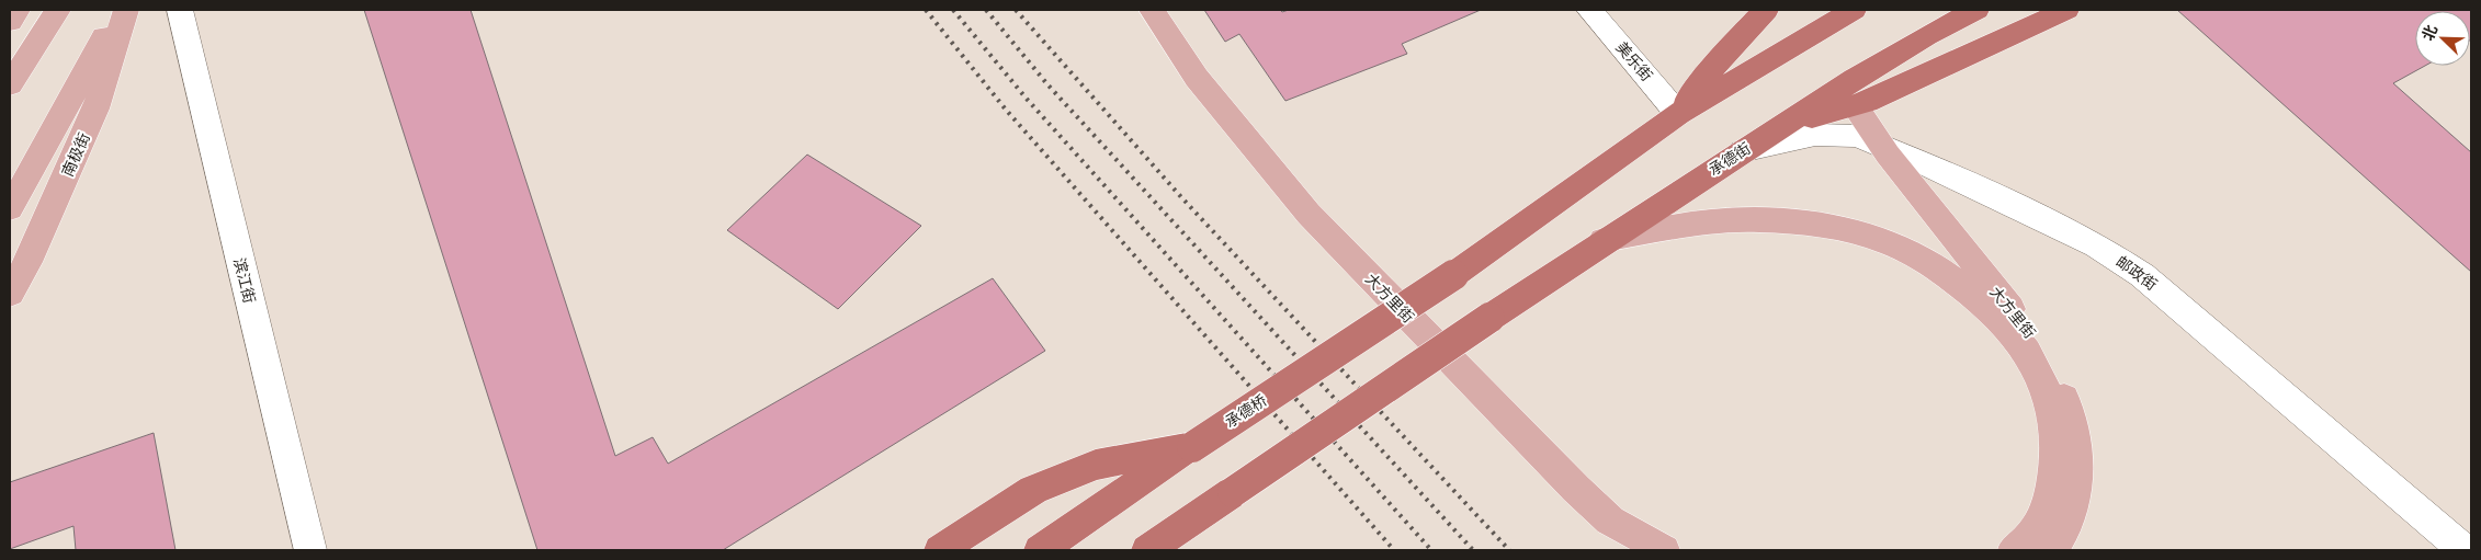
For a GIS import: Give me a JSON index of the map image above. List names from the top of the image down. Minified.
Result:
{"streets":{"highway":["承德街","承德桥"],"main road":["南极街","大方里街"],"street":["美乐街","邮政街","滨江街"]},"crossings":[["美乐街","承德桥"],["承德街","邮政街"],["承德街","大方里街"],["邮政街","大方里街"]],"north":"top left"}
